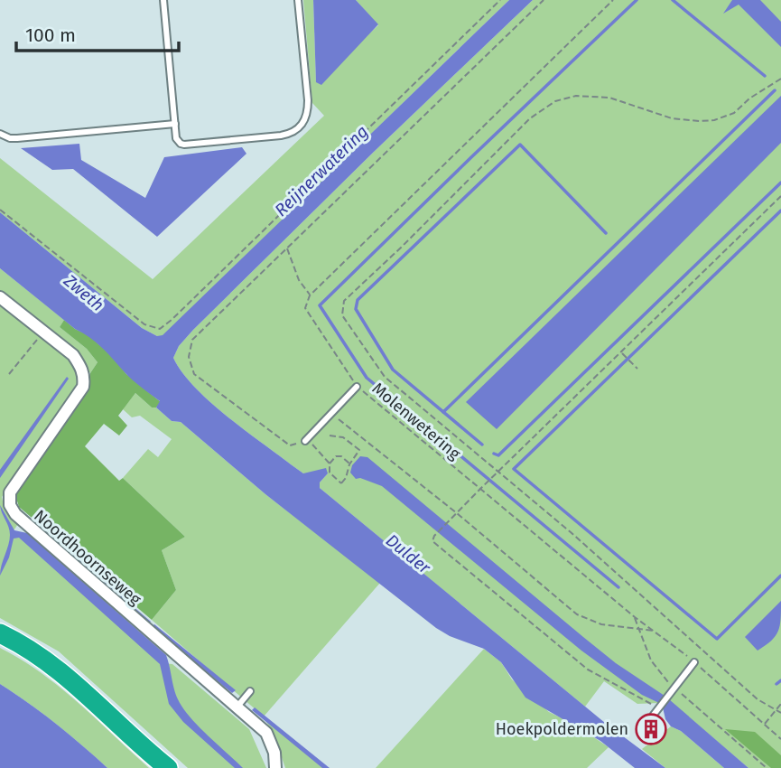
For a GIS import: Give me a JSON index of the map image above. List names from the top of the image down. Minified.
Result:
{"streets":{"street":["Noordhoornseweg"],"path":["Molenwetering"]},"water":["Reijnerwatering","Zweth","Dulder"],"places":{"building":["Hoekpoldermolen"]},"scale_bar":"100 m"}
